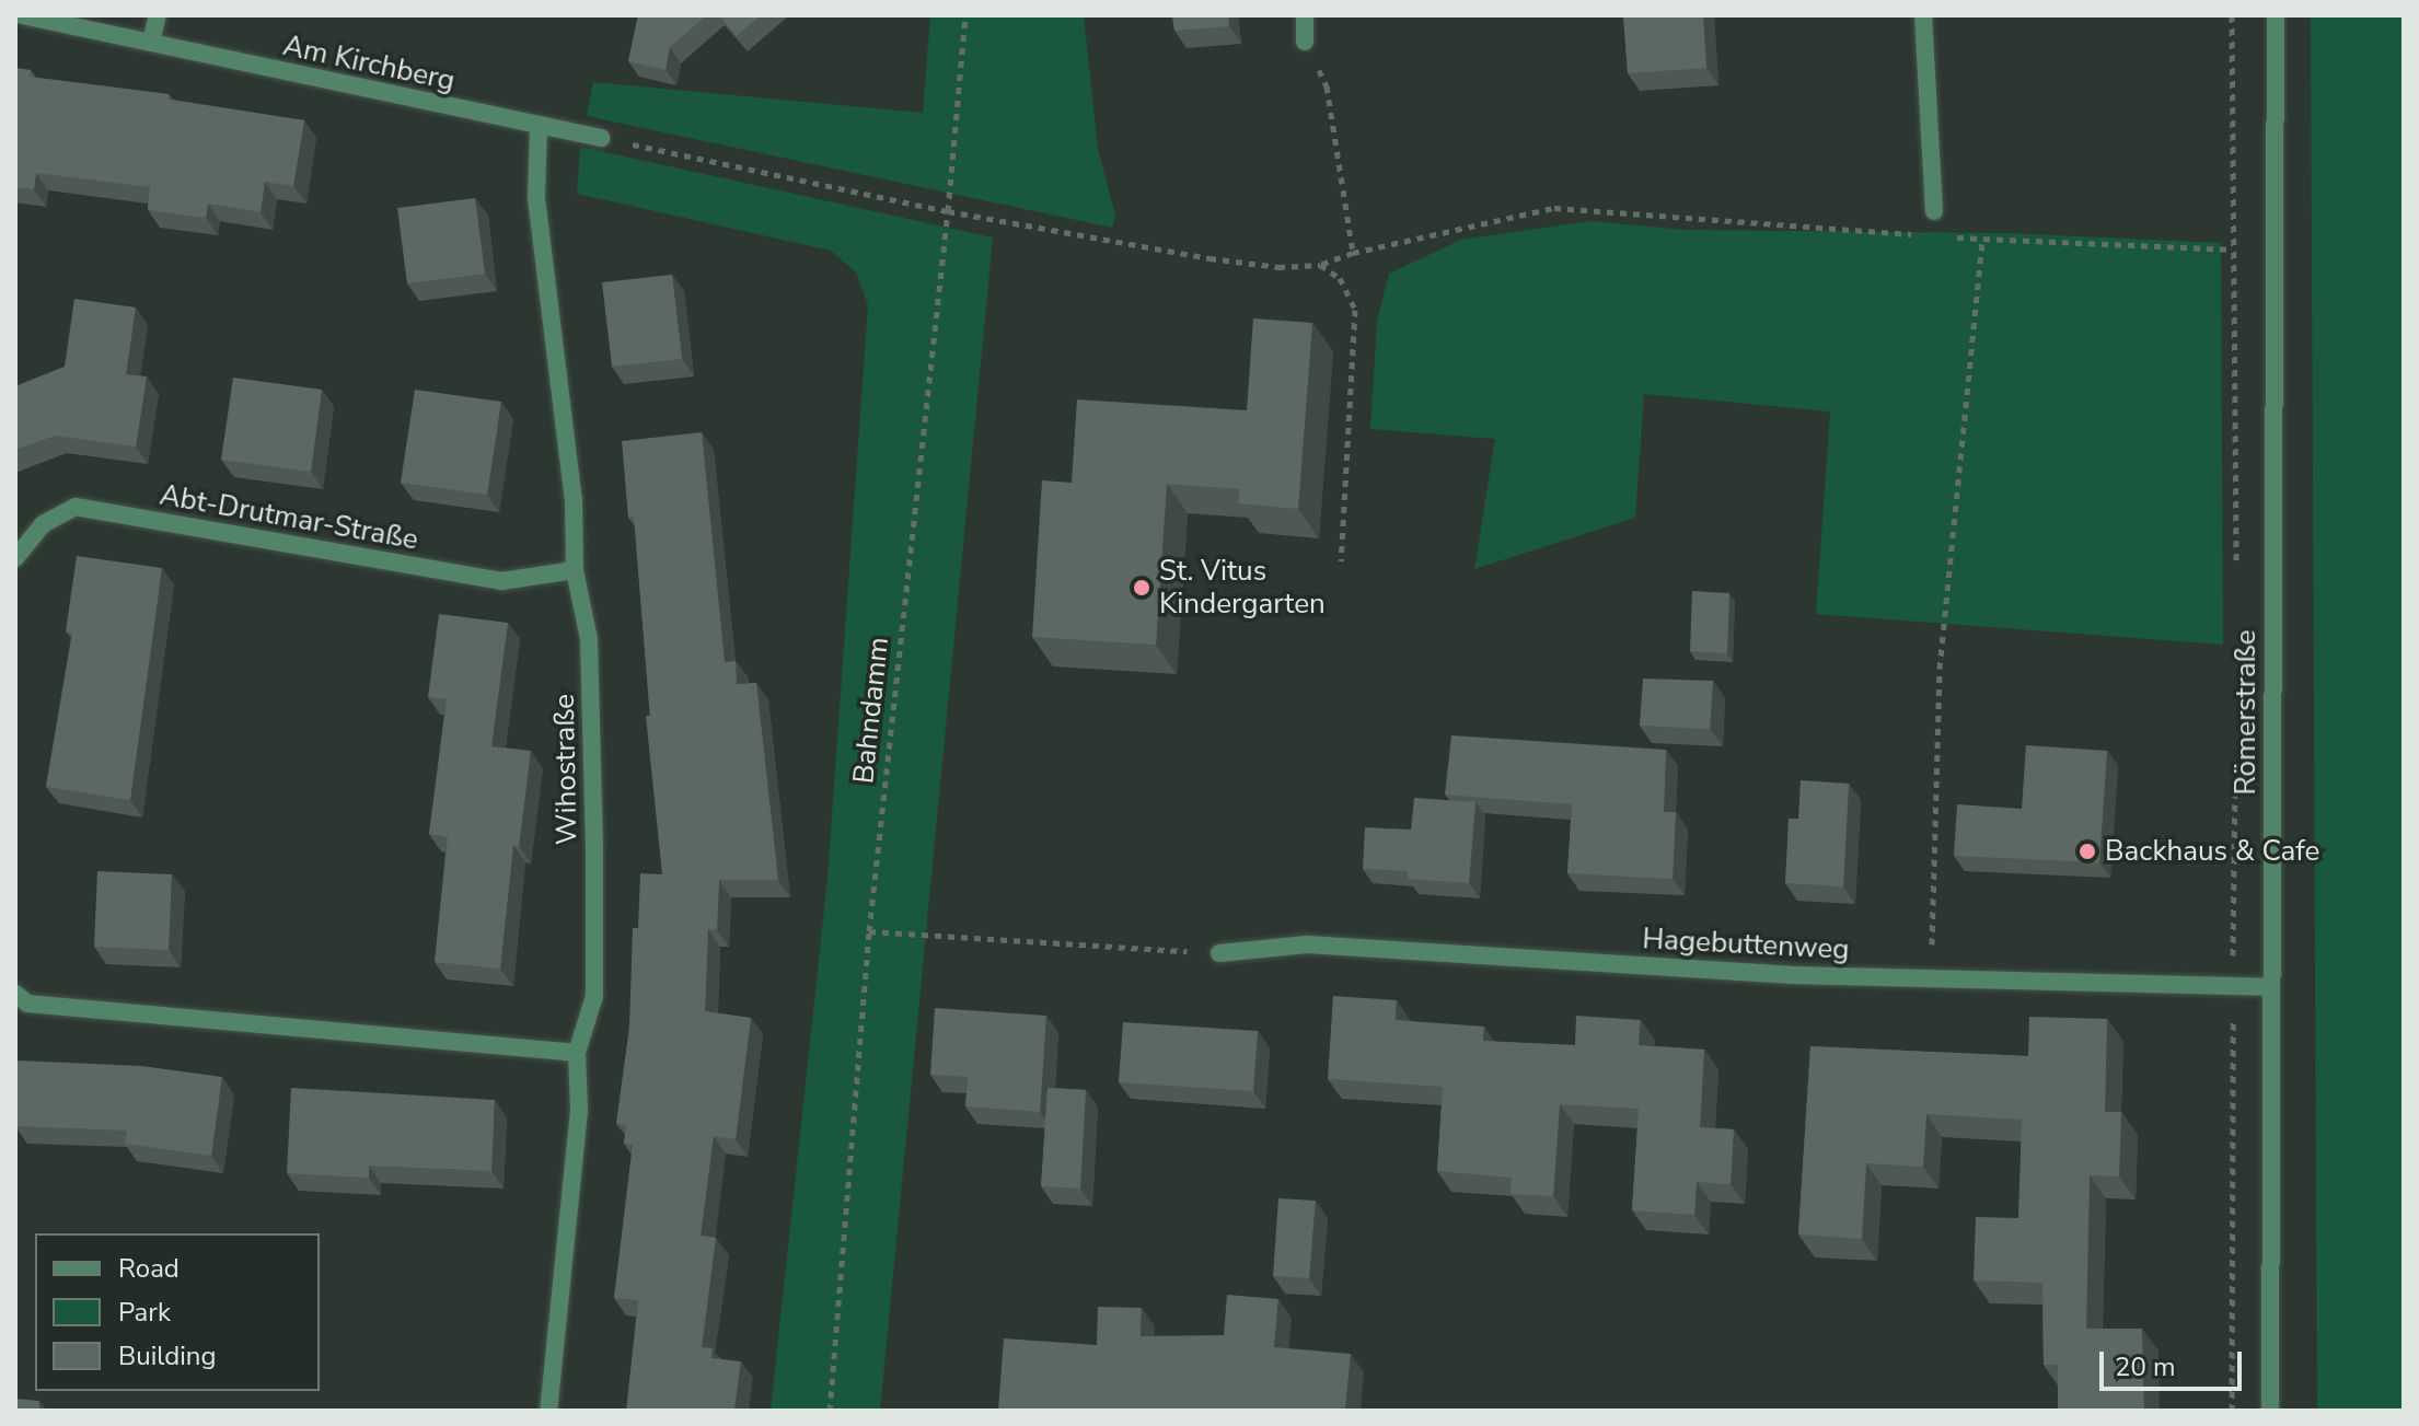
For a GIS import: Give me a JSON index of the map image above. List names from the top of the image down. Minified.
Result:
{"streets":{"street":["Am Kirchberg","Abt-Drutmar-Straße","Römerstraße","Wihostraße","Hagebuttenweg"],"path":["Bahndamm"]},"crossings":[["Am Kirchberg","Wihostraße"],["Abt-Drutmar-Straße","Wihostraße"],["Römerstraße","Hagebuttenweg"]],"places":["St. Vitus Kindergarten","Backhaus & Cafe"],"legend":["Road","Park","Building"],"scale_bar":"20 m"}
